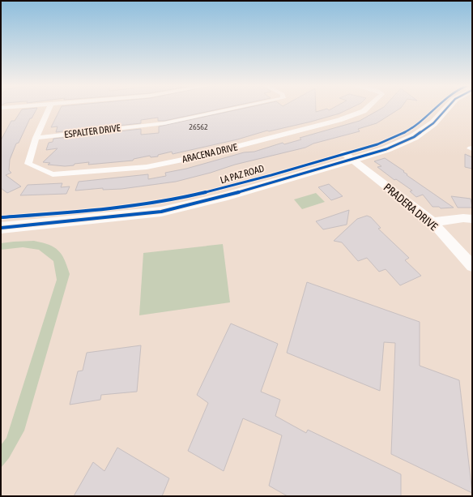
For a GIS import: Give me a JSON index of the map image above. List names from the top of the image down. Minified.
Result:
{"streets":{"main road":["LA PAZ ROAD"],"street":["ESPALTER DRIVE","ARACENA DRIVE","PRADERA DRIVE"]},"crossings":[["ESPALTER DRIVE","ARACENA DRIVE"],["LA PAZ ROAD","PRADERA DRIVE"]],"house_numbers":["26562"]}
